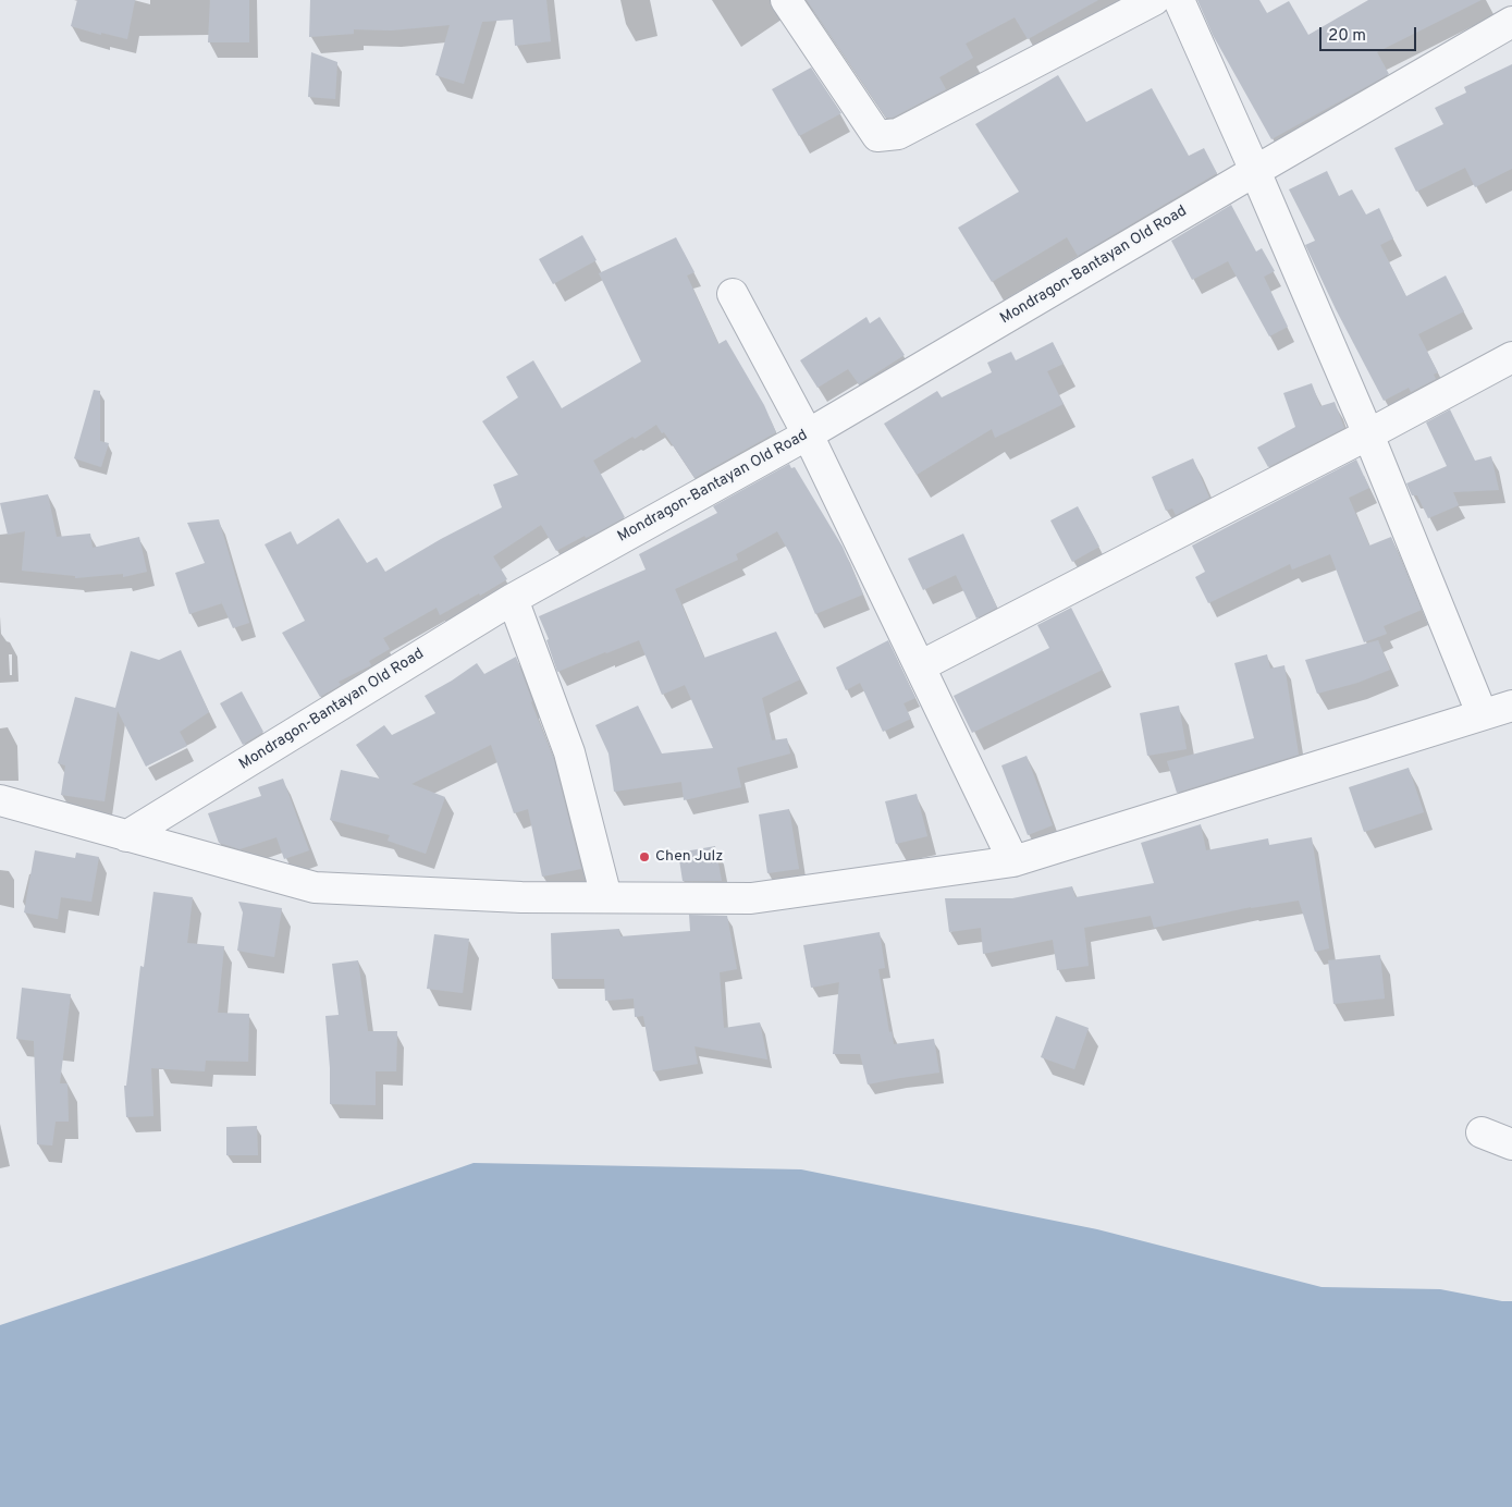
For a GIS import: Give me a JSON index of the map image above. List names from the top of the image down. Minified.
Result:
{"streets":{"street":["Mondragon-Bantayan Old Road"]},"places":["Chen Julz"],"scale_bar":"20 m"}
